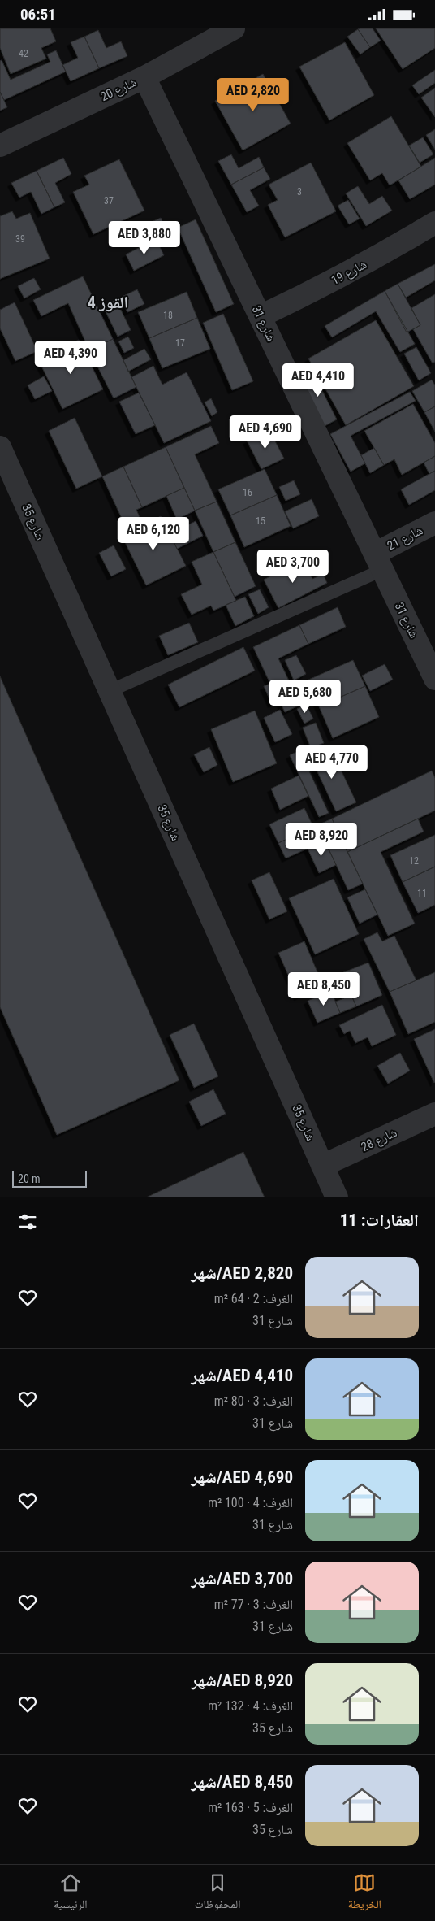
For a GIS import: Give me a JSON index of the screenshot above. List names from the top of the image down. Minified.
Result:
{"streets":{"street":["شارع 20","شارع 19","شارع 31","شارع 35","شارع 21","شارع 28"]},"crossings":[["شارع 20","شارع 31"],["شارع 19","شارع 31"],["شارع 31","شارع 21"],["شارع 35","شارع 28"]],"districts":["القوز 4"],"house_numbers":["42","3","37","39","18","17","16","15","12","11"],"scale_bar":"20 m","page":{"status":"06:51","price":["AED 2,820","AED 3,880","AED 4,390","AED 4,410","AED 4,690","AED 6,120","AED 3,700","AED 5,680","AED 4,770","AED 8,920","AED 8,450"],"scale":"20 m","heading":"العقارات: 11","list":[{"name":"AED 2,820/شهر","note":"الغرف: 2 · 64 m² · شارع 31"},{"name":"AED 4,410/شهر","note":"الغرف: 3 · 80 m² · شارع 31"},{"name":"AED 4,690/شهر","note":"الغرف: 4 · 100 m² · شارع 31"},{"name":"AED 3,700/شهر","note":"الغرف: 3 · 77 m² · شارع 31"},{"name":"AED 8,920/شهر","note":"الغرف: 4 · 132 m² · شارع 35"},{"name":"AED 8,450/شهر","note":"الغرف: 5 · 163 m² · شارع 35"}],"tabs":["الخريطة","المحفوظات","الرئيسية"]}}
